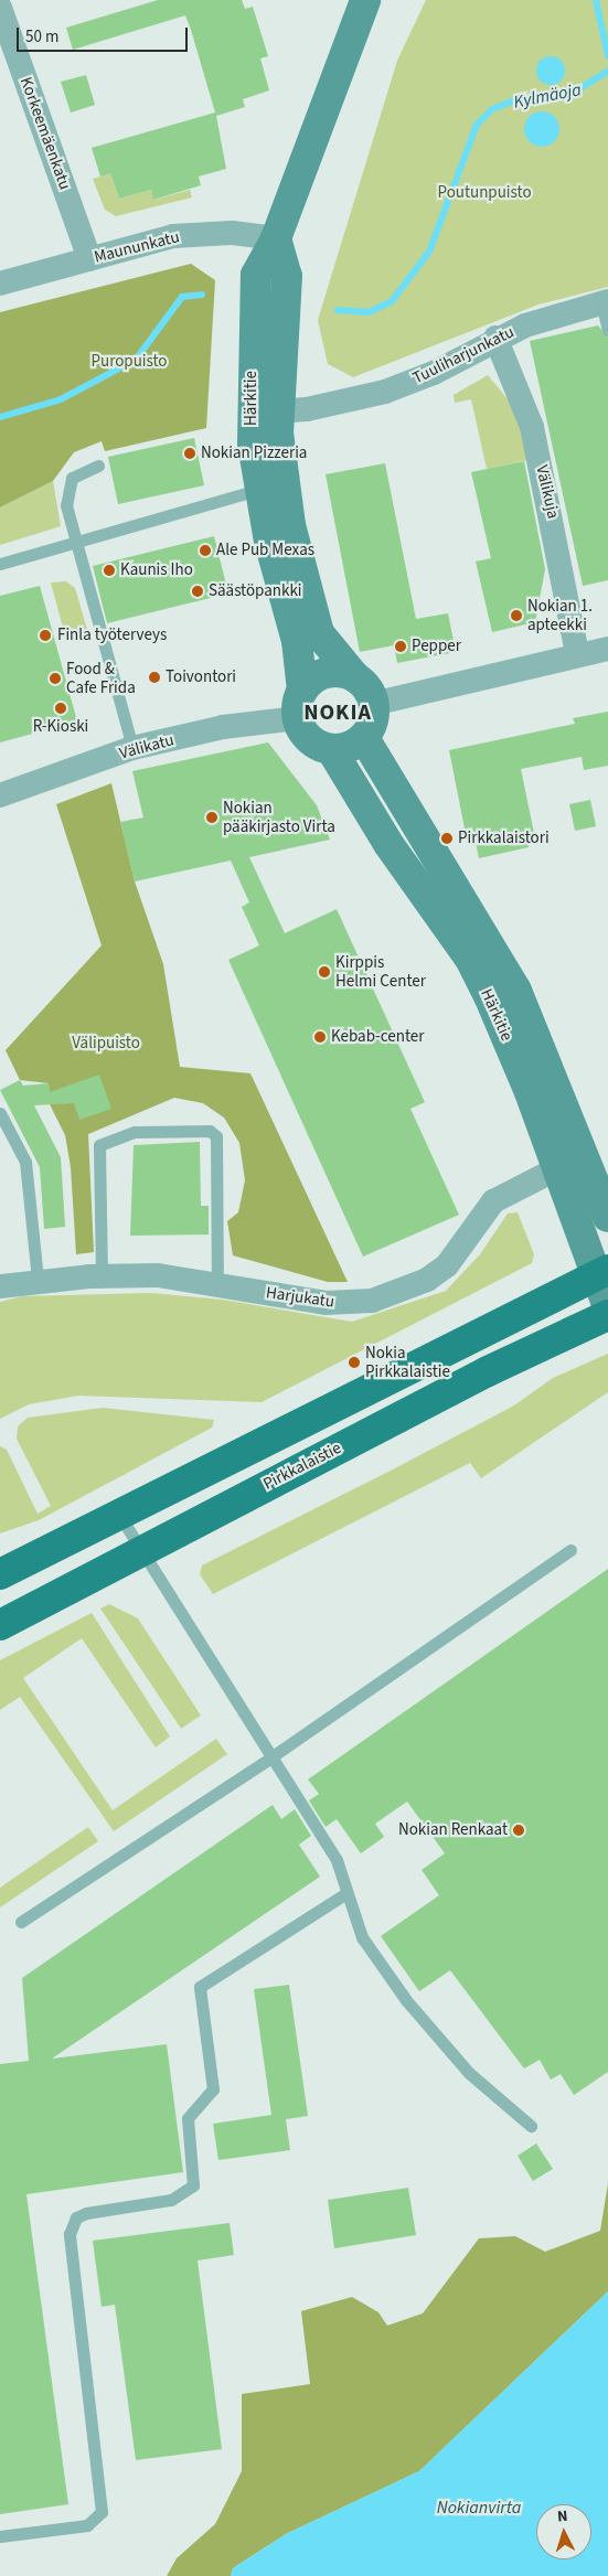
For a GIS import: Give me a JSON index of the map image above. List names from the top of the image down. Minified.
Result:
{"streets":{"main road":["Härkitie","Pirkkalaistie"],"street":["Korkeemäenkatu","Maununkatu","Tuuliharjunkatu","Välikuja","Välikatu","Harjukatu"]},"crossings":[["Korkeemäenkatu","Maununkatu"],["Maununkatu","Härkitie"],["Tuuliharjunkatu","Härkitie"],["Tuuliharjunkatu","Välikuja"],["Härkitie","Välikatu"],["Härkitie","Harjukatu"]],"districts":["NOKIA"],"water":["Kylmäoja","Nokianvirta"],"parks":["Poutunpuisto","Puropuisto","Välipuisto"],"places":["Nokian Pizzeria","Ale Pub Mexas","Kaunis Iho","Säästöpankki","Nokian 1. apteekki","Finla työterveys","Pepper","Toivontori","Food & Cafe Frida","R-Kioski","Nokian pääkirjasto Virta","Pirkkalaistori","Kirppis Helmi Center","Kebab-center","Nokia Pirkkalaistie","Nokian Renkaat"],"scale_bar":"50 m","north":"top"}
